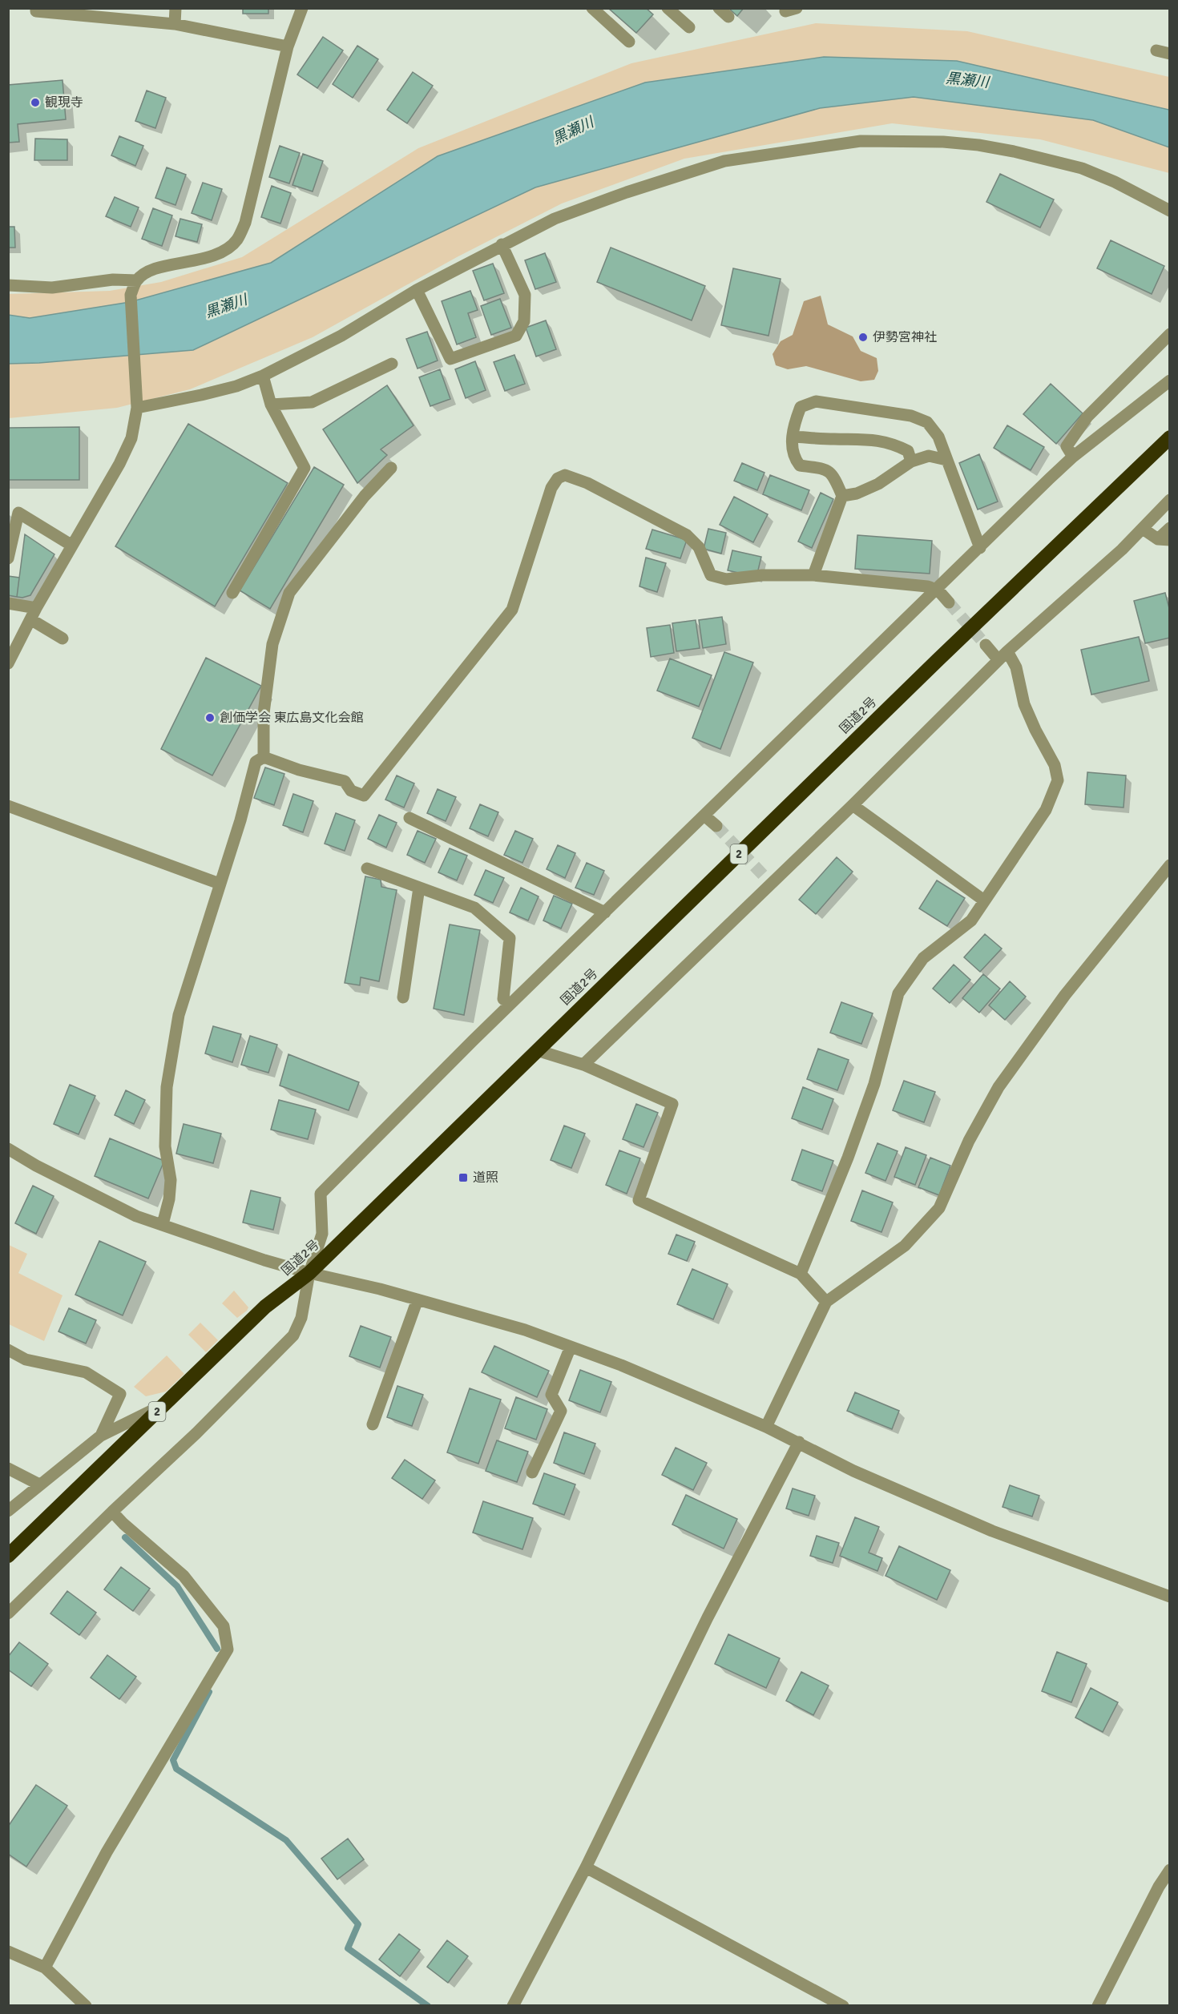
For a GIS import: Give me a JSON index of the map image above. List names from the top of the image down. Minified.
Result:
{"streets":{"highway":["国道2号","2"]},"water":["黒瀬川"],"places":{"other":["観現寺","伊勢宮神社","創価学会 東広島文化会館"],"transit":["道照"]}}
